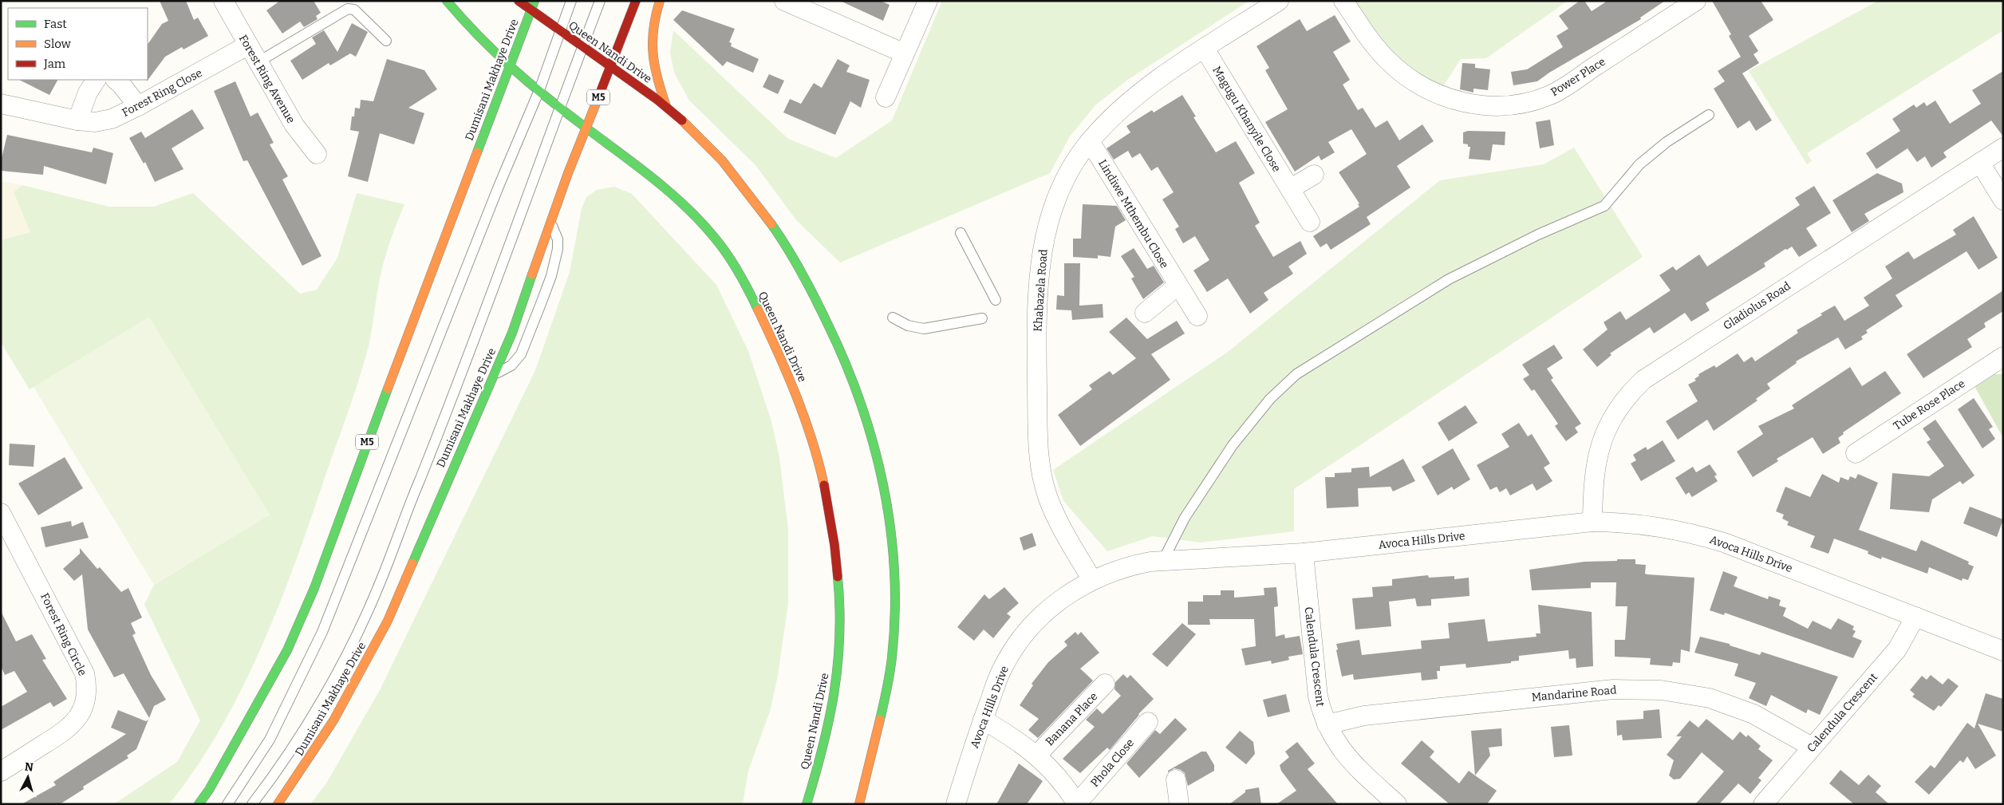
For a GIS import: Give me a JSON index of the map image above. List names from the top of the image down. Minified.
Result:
{"streets":{"main road":["Queen Nandi Drive","Dumisani Makhaye Drive","M5"],"street":["Power Place","Forest Ring Avenue","Forest Ring Close","Magugu Khanyile Close","Lindiwe Mthembu Close","Khabazela Road","Gladiolus Road","Tube Rose Place","Avoca Hills Drive","Forest Ring Circle","Calendula Crescent","Mandarine Road","Banana Place","Phola Close"]},"crossings":[["Queen Nandi Drive","Dumisani Makhaye Drive"],["Forest Ring Avenue","Forest Ring Close"],["Magugu Khanyile Close","Khabazela Road"],["Lindiwe Mthembu Close","Khabazela Road"],["Khabazela Road","Avoca Hills Drive"],["Gladiolus Road","Avoca Hills Drive"],["Avoca Hills Drive","Calendula Crescent"],["Calendula Crescent","Mandarine Road"]],"legend":["Fast","Slow","Jam"],"north":"top"}
